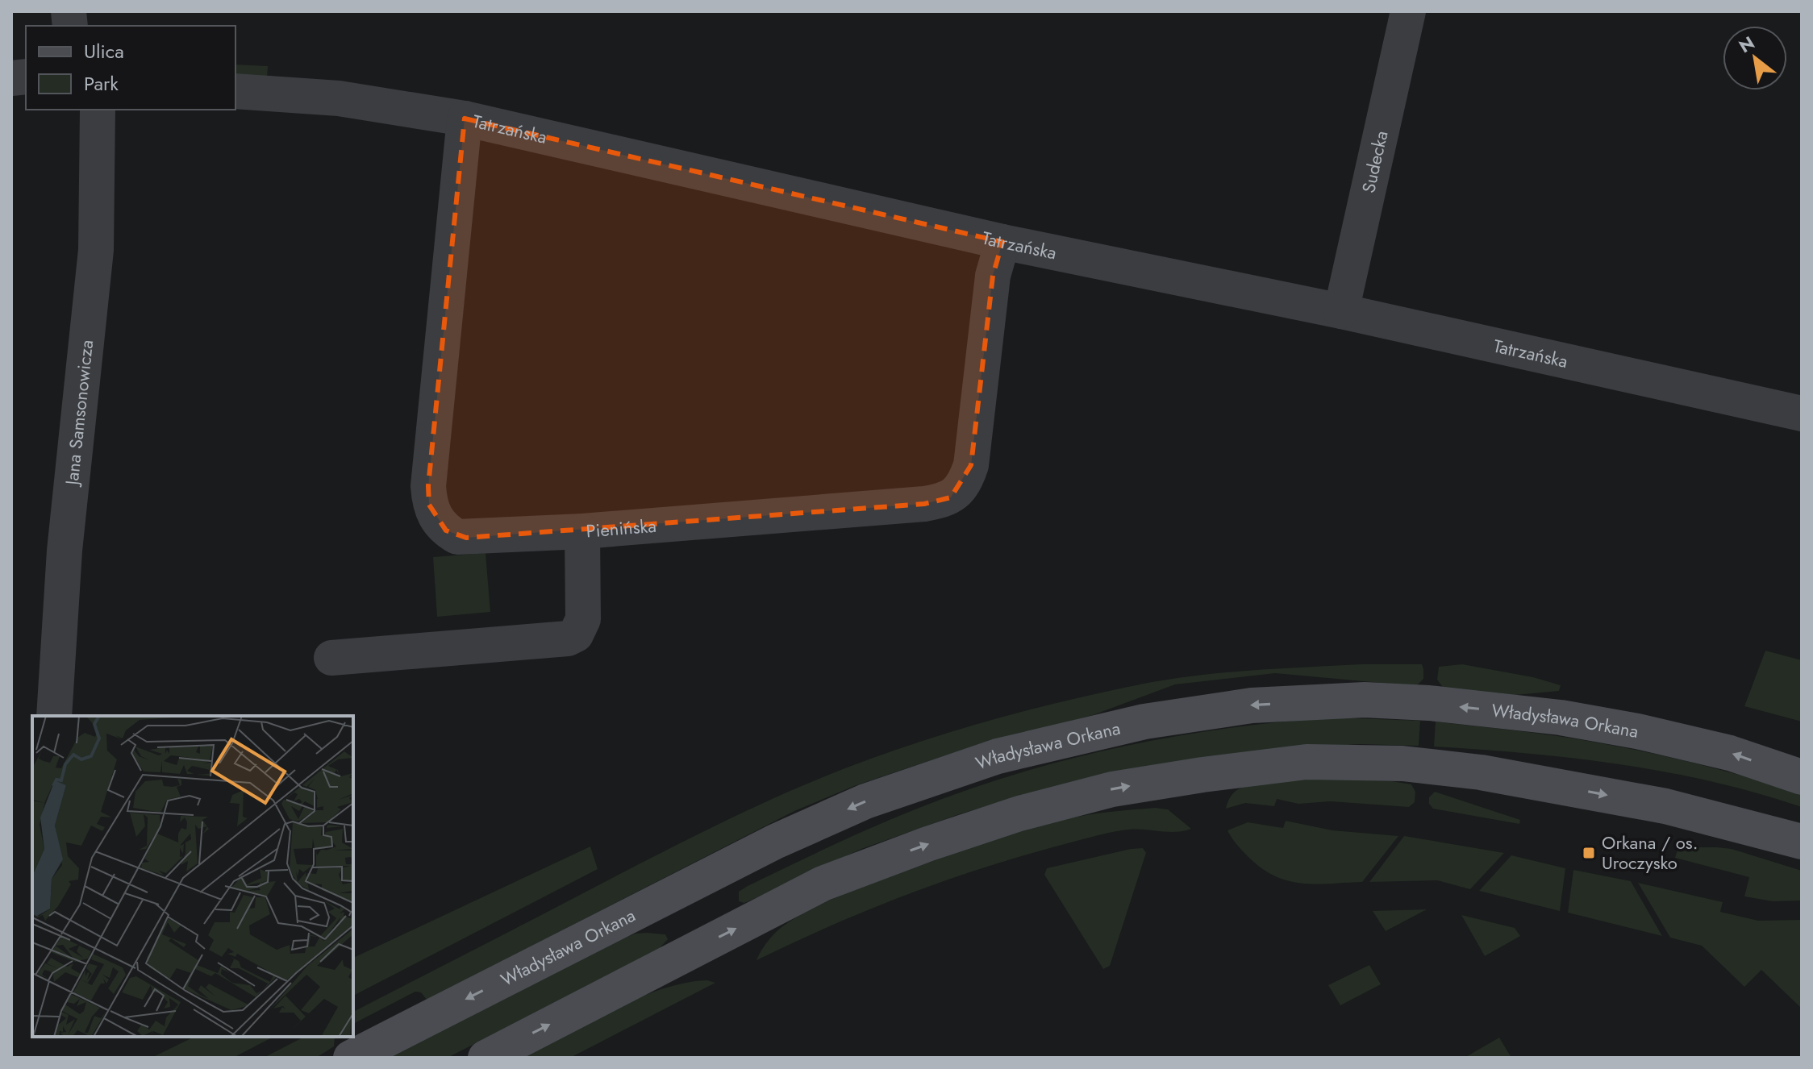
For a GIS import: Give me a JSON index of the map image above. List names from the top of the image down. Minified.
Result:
{"streets":{"street":["Tatrzańska","Sudecka","Jana Samsonowicza","Pienińska","Władysława Orkana"]},"crossings":[["Tatrzańska","Sudecka"],["Tatrzańska","Pienińska"]],"places":{"transit":["Orkana / os. Uroczysko"]},"legend":["Ulica","Park"],"north":"top left"}
